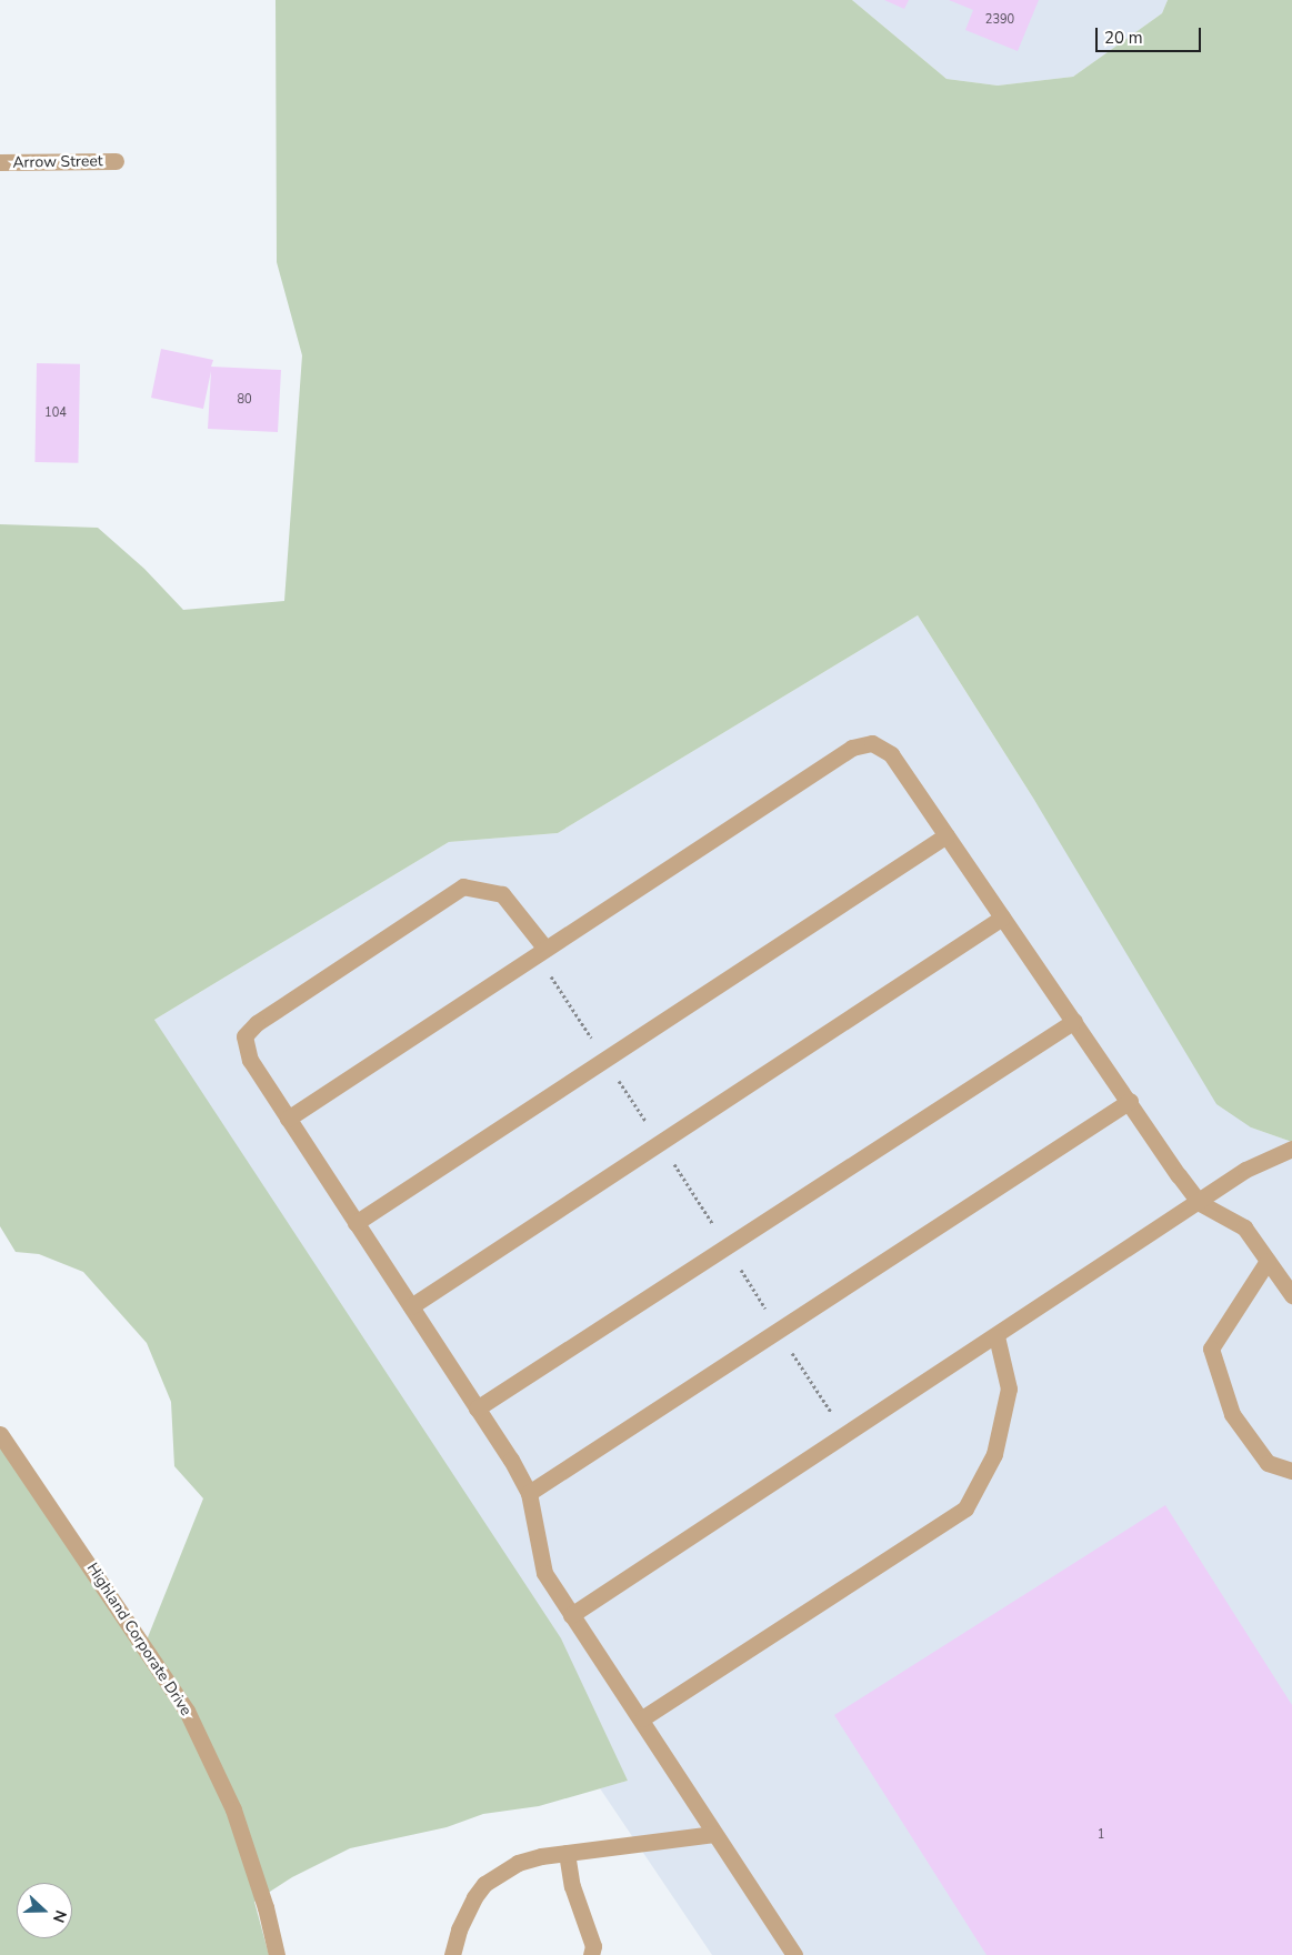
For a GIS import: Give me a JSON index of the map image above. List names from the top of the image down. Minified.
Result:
{"streets":{"street":["Arrow Street","Highland Corporate Drive"]},"house_numbers":["2390","80","104","1"],"scale_bar":"20 m","north":"right"}
